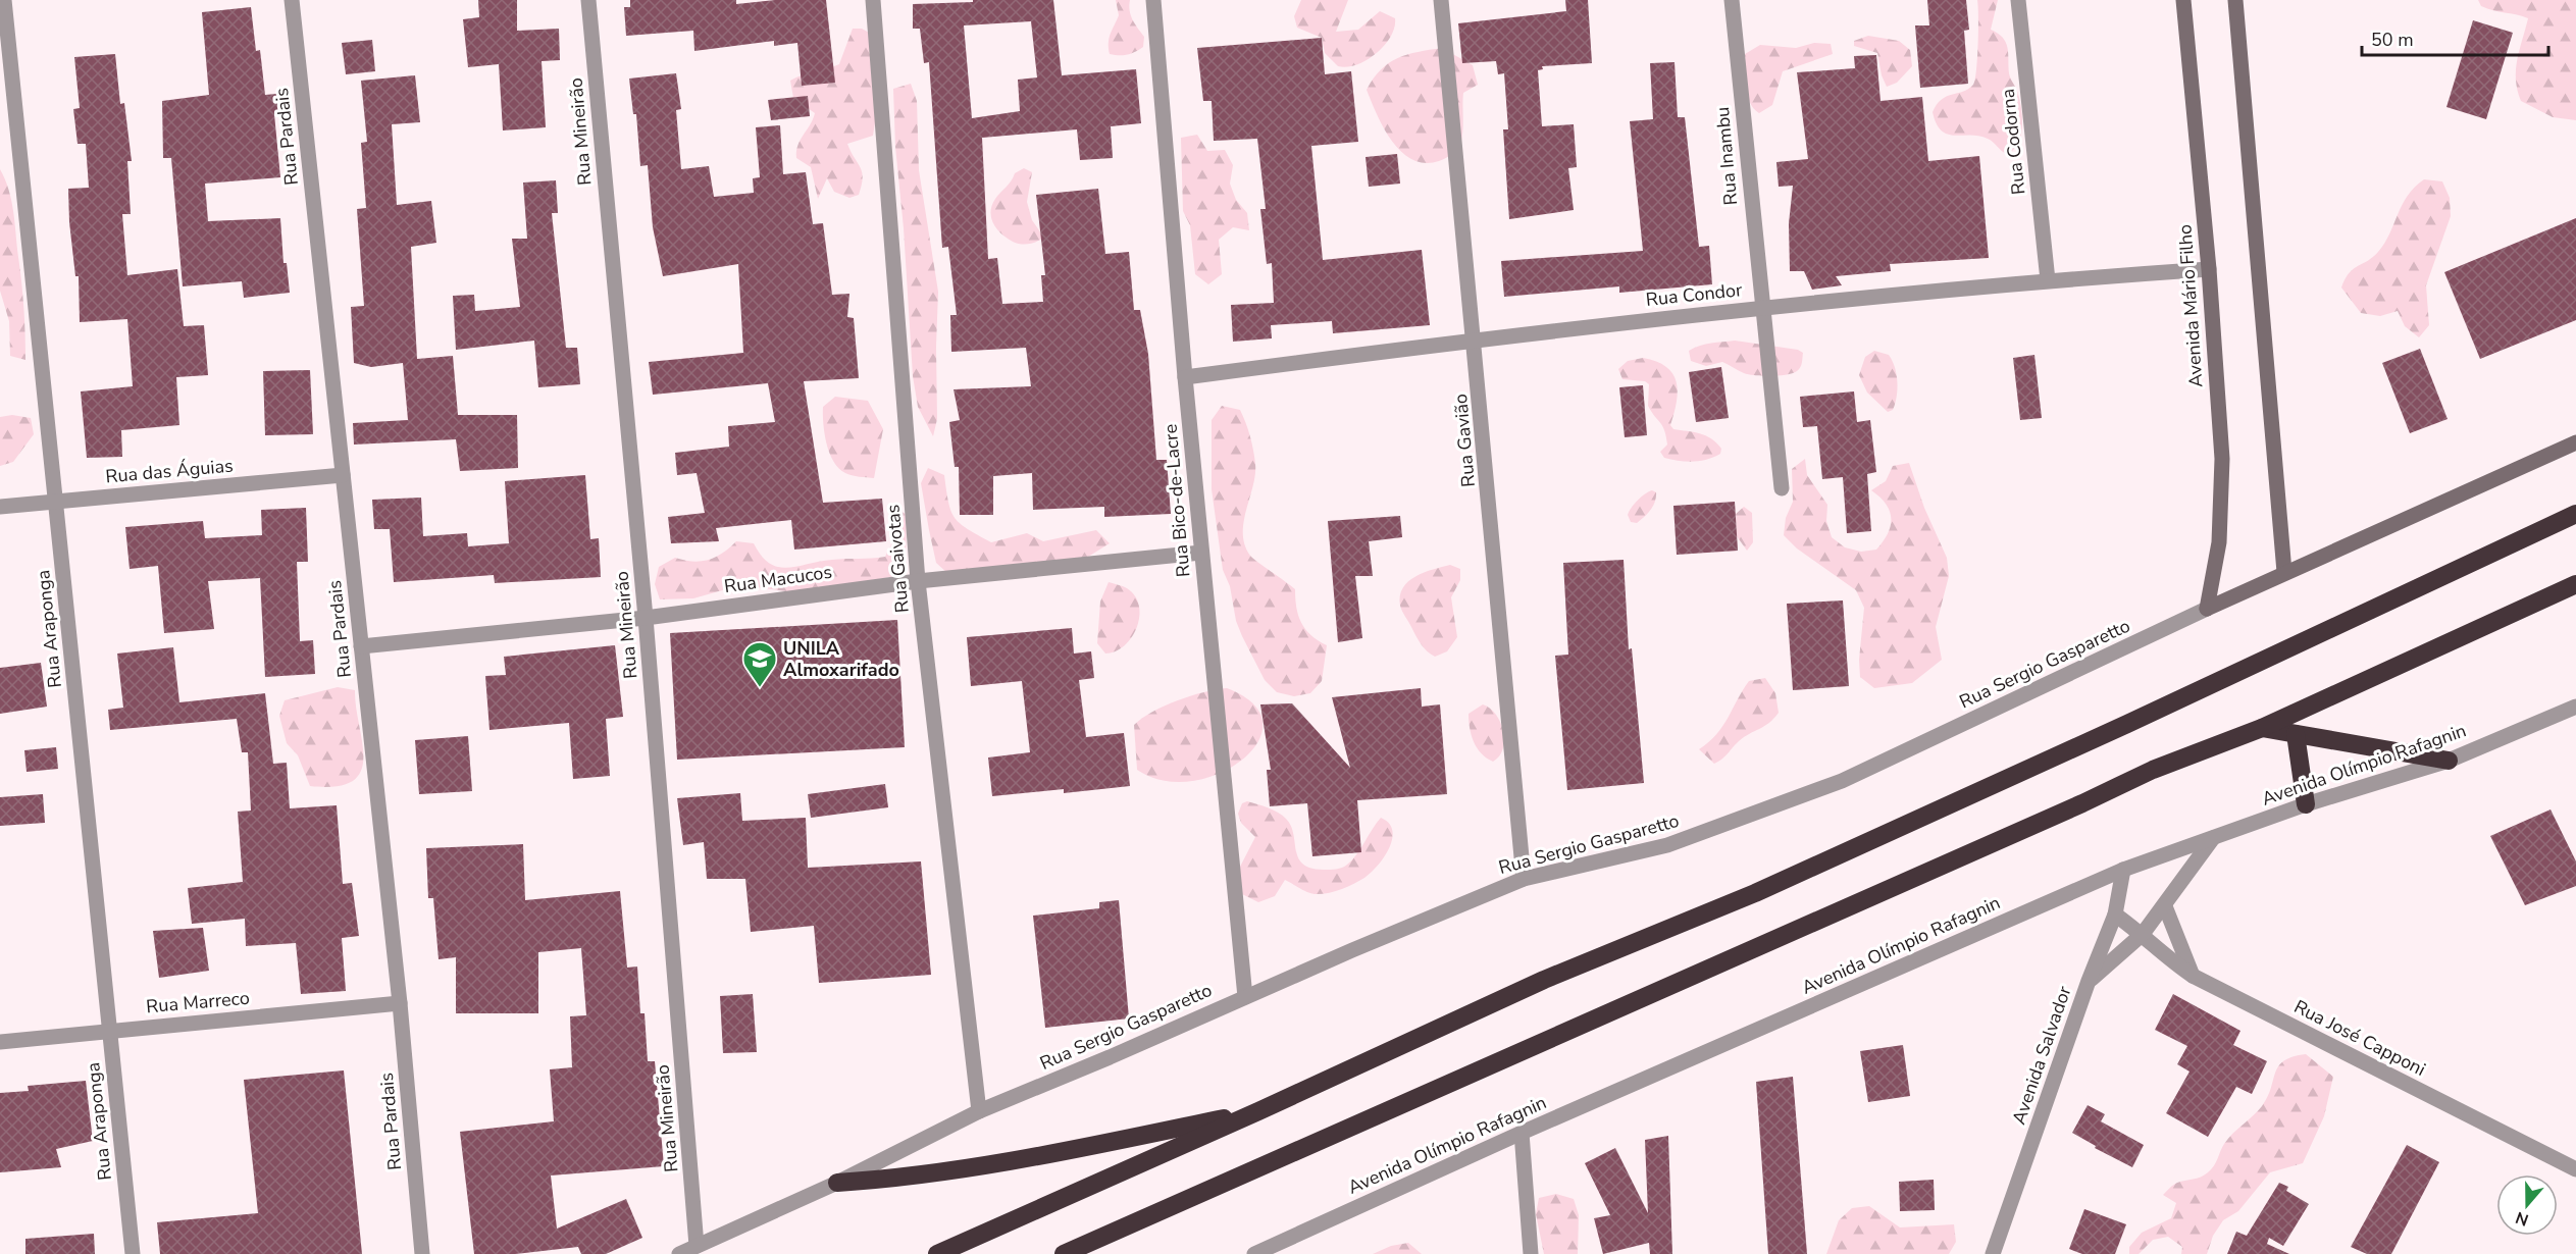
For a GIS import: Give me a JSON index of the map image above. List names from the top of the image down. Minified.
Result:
{"streets":{"main road":["Avenida Mário Filho","Rua Sergio Gasparetto"],"street":["Rua Mineirão","Rua Pardais","Rua Codorna","Rua Inambu","Rua Condor","Rua Gavião","Rua das Águias","Rua Bico-de-Lacre","Rua Gaivotas","Rua Macucos","Rua Araponga","Avenida Olímpio Rafagnin","Rua Marreco","Rua José Capponi","Avenida Salvador"]},"crossings":[["Rua Mineirão","Rua Macucos"],["Rua Mineirão","Rua Sergio Gasparetto"],["Rua Pardais","Rua das Águias"],["Rua Pardais","Rua Macucos"],["Rua Pardais","Rua Marreco"],["Rua Codorna","Rua Condor"],["Rua Inambu","Rua Condor"],["Rua Condor","Avenida Mário Filho"],["Rua Condor","Rua Gavião"],["Rua Condor","Rua Bico-de-Lacre"],["Avenida Mário Filho","Rua Sergio Gasparetto"],["Rua Gavião","Rua Sergio Gasparetto"],["Rua das Águias","Rua Araponga"],["Rua Bico-de-Lacre","Rua Macucos"],["Rua Bico-de-Lacre","Rua Sergio Gasparetto"],["Rua Gaivotas","Rua Macucos"],["Rua Gaivotas","Rua Sergio Gasparetto"],["Rua Araponga","Rua Marreco"],["Avenida Olímpio Rafagnin","Avenida Salvador"],["Rua José Capponi","Avenida Salvador"]],"places":{"school or university":["UNILA Almoxarifado"]},"scale_bar":"50 m","north":"bottom"}
